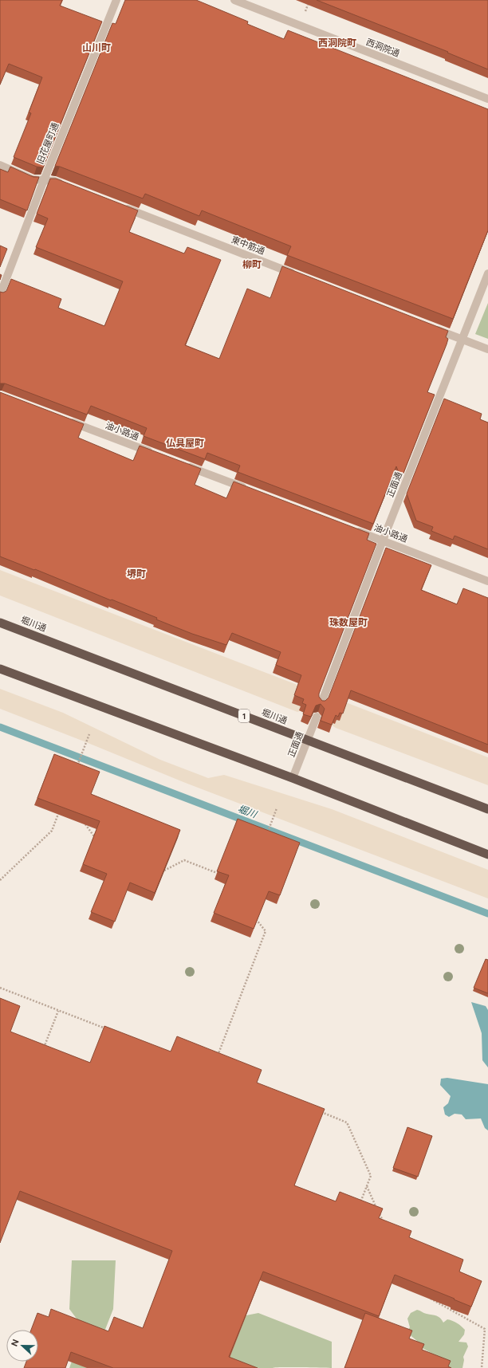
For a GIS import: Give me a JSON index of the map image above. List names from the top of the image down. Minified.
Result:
{"streets":{"highway":["堀川通","1"],"street":["西洞院通","旧花屋町通","東中筋通","油小路通","正面通"]},"crossings":[["油小路通","正面通"],["正面通","堀川通"]],"districts":["西洞院町","山川町","柳町","仏具屋町","堺町","珠数屋町"],"water":["堀川"],"north":"left"}
